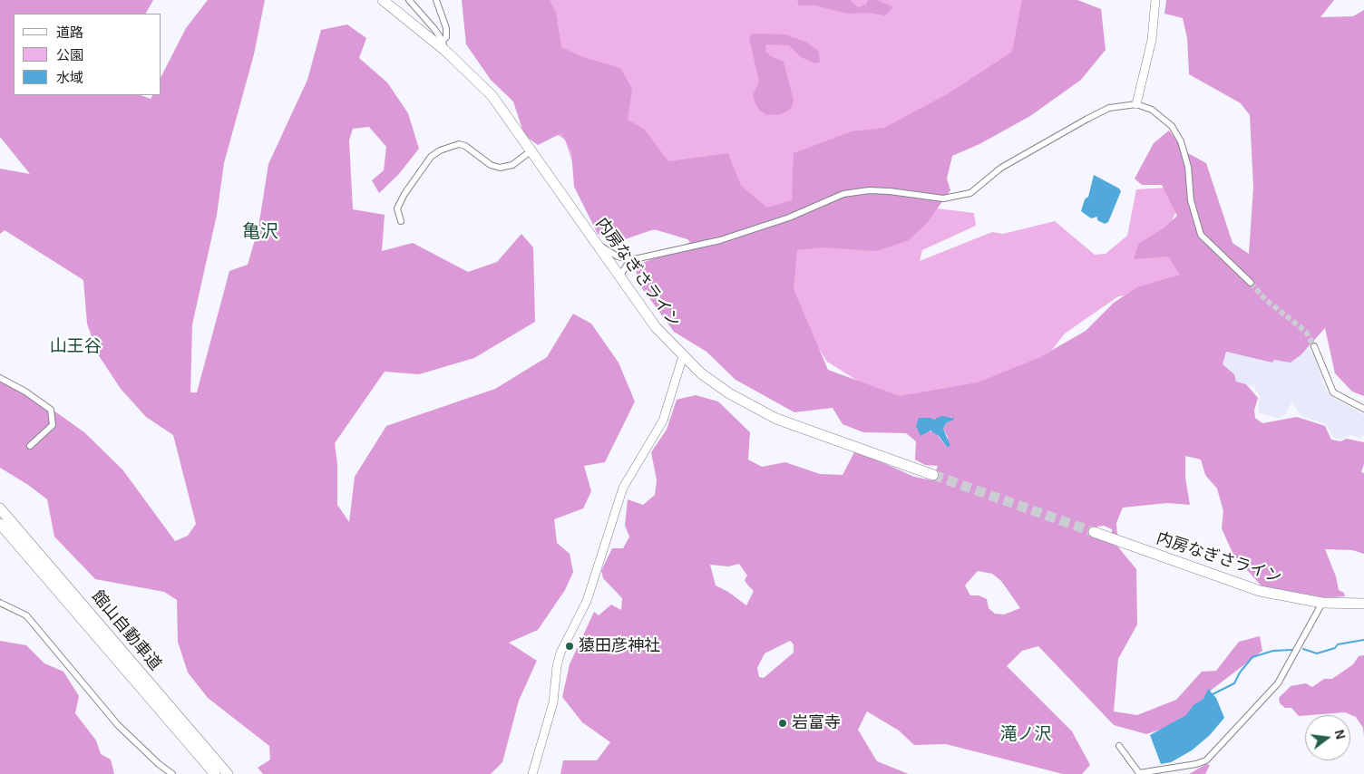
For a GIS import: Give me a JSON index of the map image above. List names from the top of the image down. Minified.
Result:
{"streets":{"highway":["内房なぎさライン","館山自動車道"]},"districts":["亀沢","山王谷","滝ノ沢"],"places":["猿田彦神社","岩富寺"],"legend":["道路","公園","水域"],"north":"right"}
